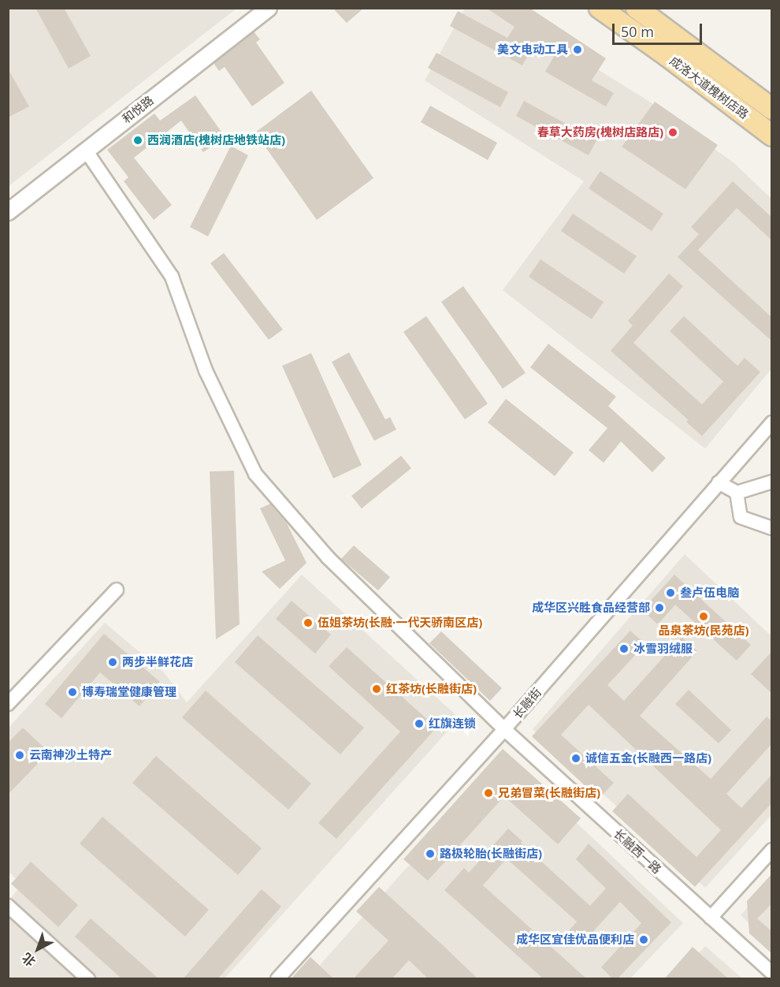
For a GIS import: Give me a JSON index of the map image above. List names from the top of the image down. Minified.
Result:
{"streets":{"main road":["成洛大道槐树店路"],"street":["和悦路","长融街","长融西一路"]},"crossings":[["和悦路","长融西一路"],["长融街","长融西一路"]],"places":["美文电动工具","春草大药房(槐树店路店)","西润酒店(槐树店地铁站店)","叁卢伍电脑","成华区兴胜食品经营部","品泉茶坊(民苑店)","伍姐茶坊(长融·一代天骄南区店)","冰雪羽绒服","两步半鲜花店","红茶坊(长融街店)","博寿瑞堂健康管理","红旗连锁","云南神沙土特产","诚信五金(长融西一路店)","兄弟冒菜(长融街店)","路极轮胎(长融街店)","成华区宜佳优品便利店"],"scale_bar":"50 m","north":"bottom left"}
